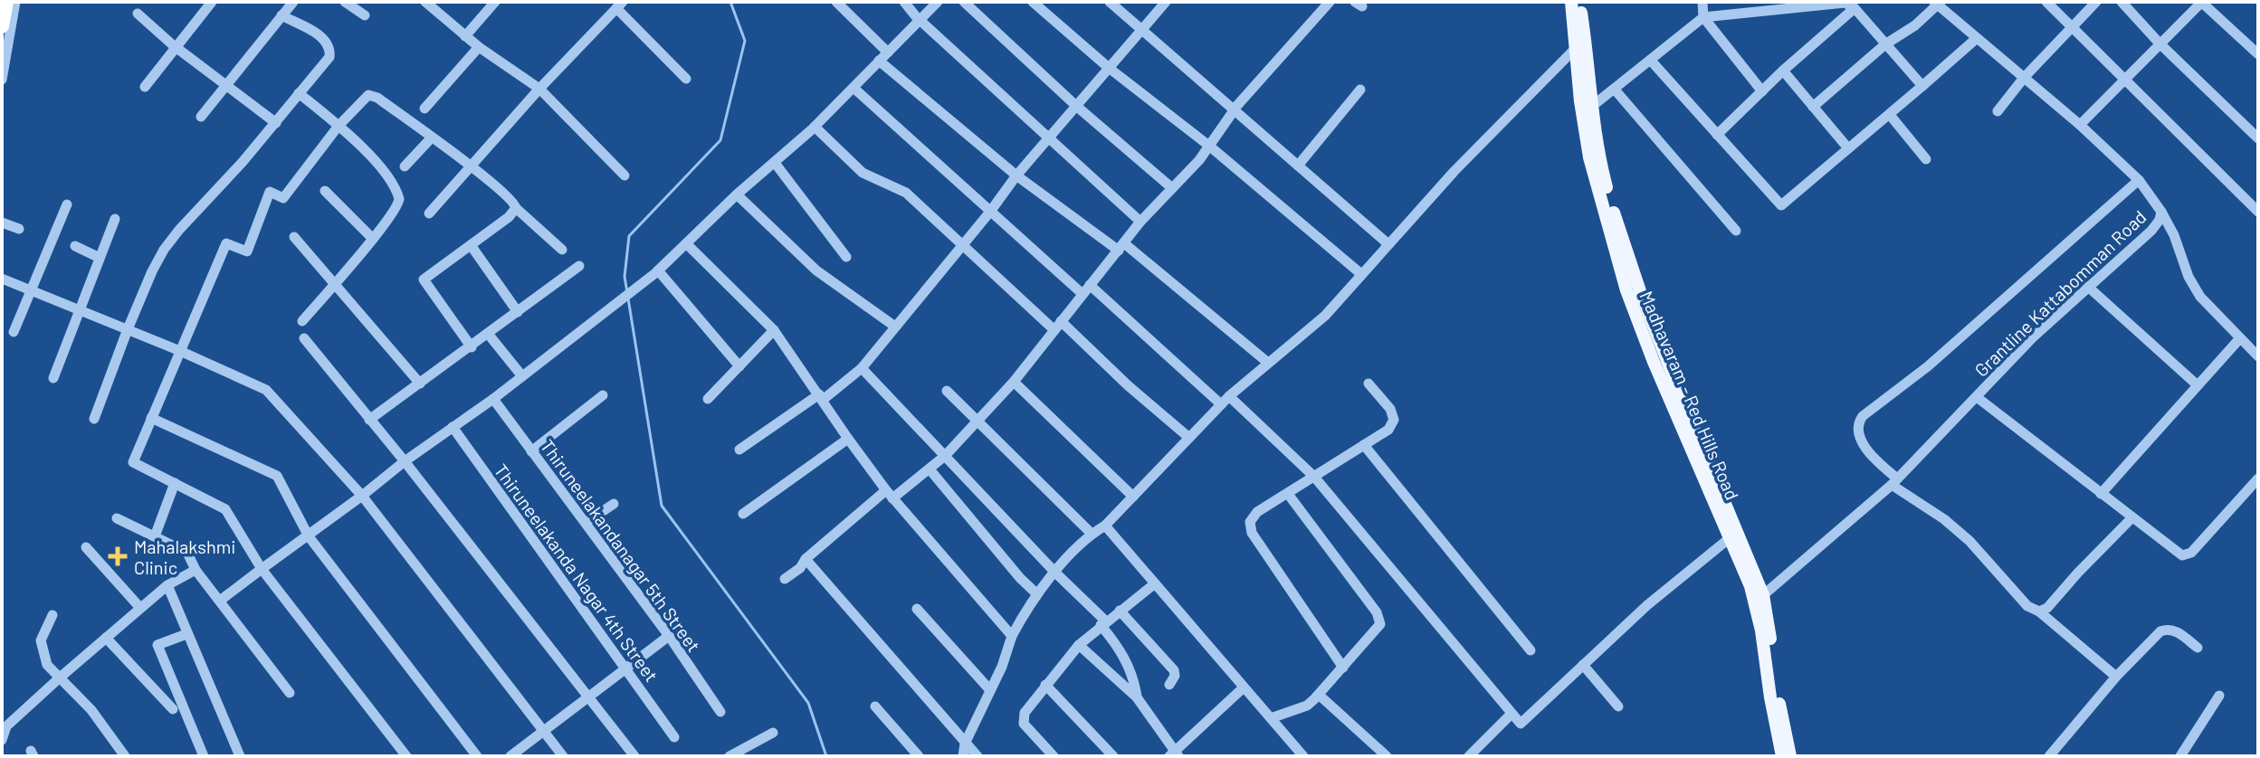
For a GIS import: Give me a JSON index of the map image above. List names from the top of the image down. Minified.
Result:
{"streets":{"main road":["Madhavaram - Red Hills Road"],"street":["Grantline Kattabomman Road","Thiruneelakandanagar 5th Street","Thiruneelakanda Nagar 4th Street"]},"crossings":[["Grantline Kattabomman Road","Madhavaram - Red Hills Road"]],"places":{"health":["Mahalakshmi Clinic"]}}
